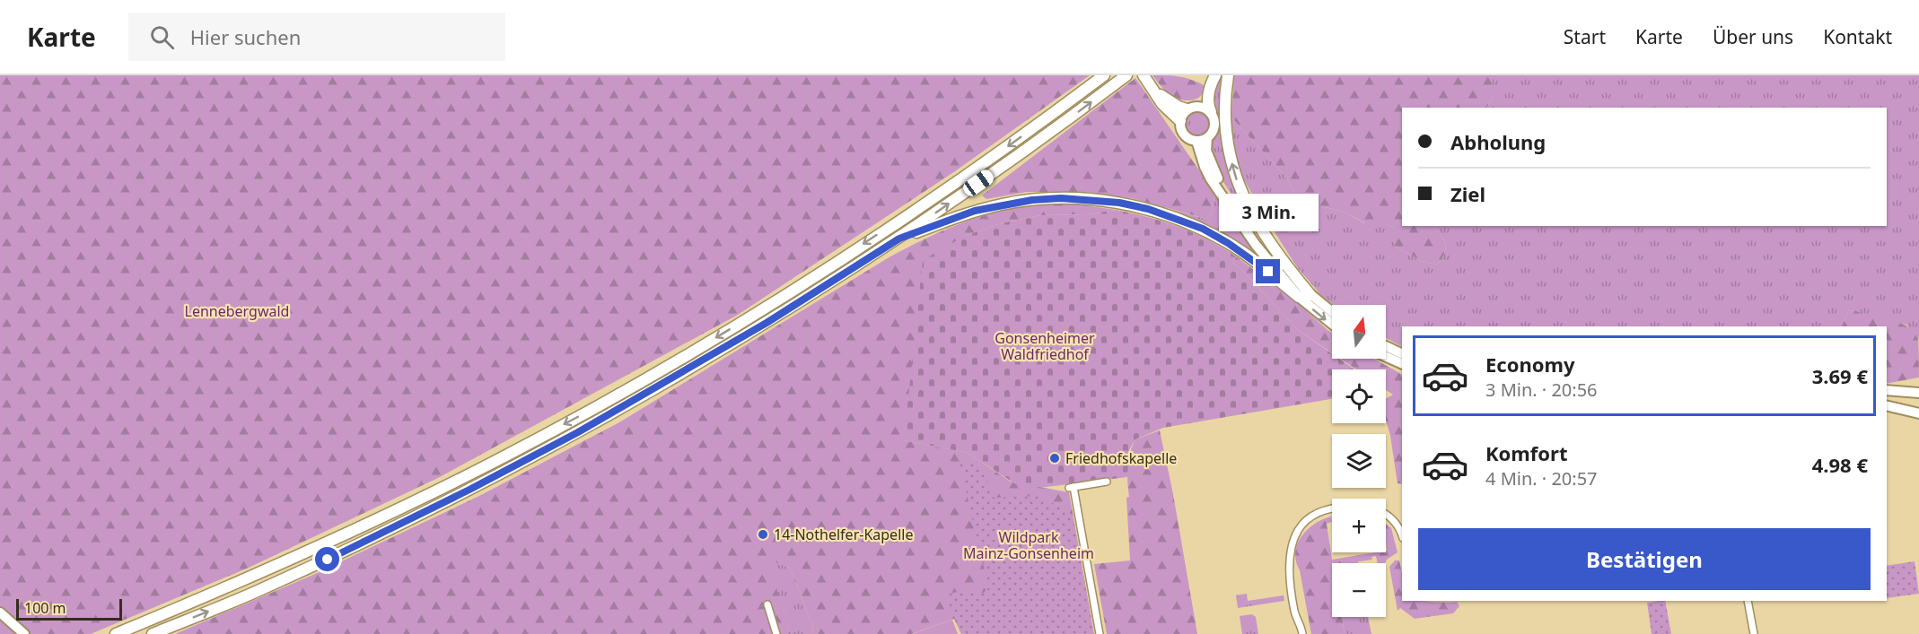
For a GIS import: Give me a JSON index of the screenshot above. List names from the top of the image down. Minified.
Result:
{"parks":["Lennebergwald","Gonsenheimer Waldfriedhof","Wildpark Mainz-Gonsenheim"],"places":["Friedhofskapelle","14-Nothelfer-Kapelle"],"scale_bar":"100 m","north":"top","page":{"header":"Karte","search":"Hier suchen","nav":["Start","Karte","Über uns","Kontakt"],"banner":["Abholung","Ziel"],"bubble":"3 Min.","map_buttons":["+","−"],"list":[{"name":"Economy","note":"3 Min. · 20:56","value":"3.69 €"},{"name":"Komfort","note":"4 Min. · 20:57","value":"4.98 €"}],"buttons":"Bestätigen","scale":"100 m"}}
